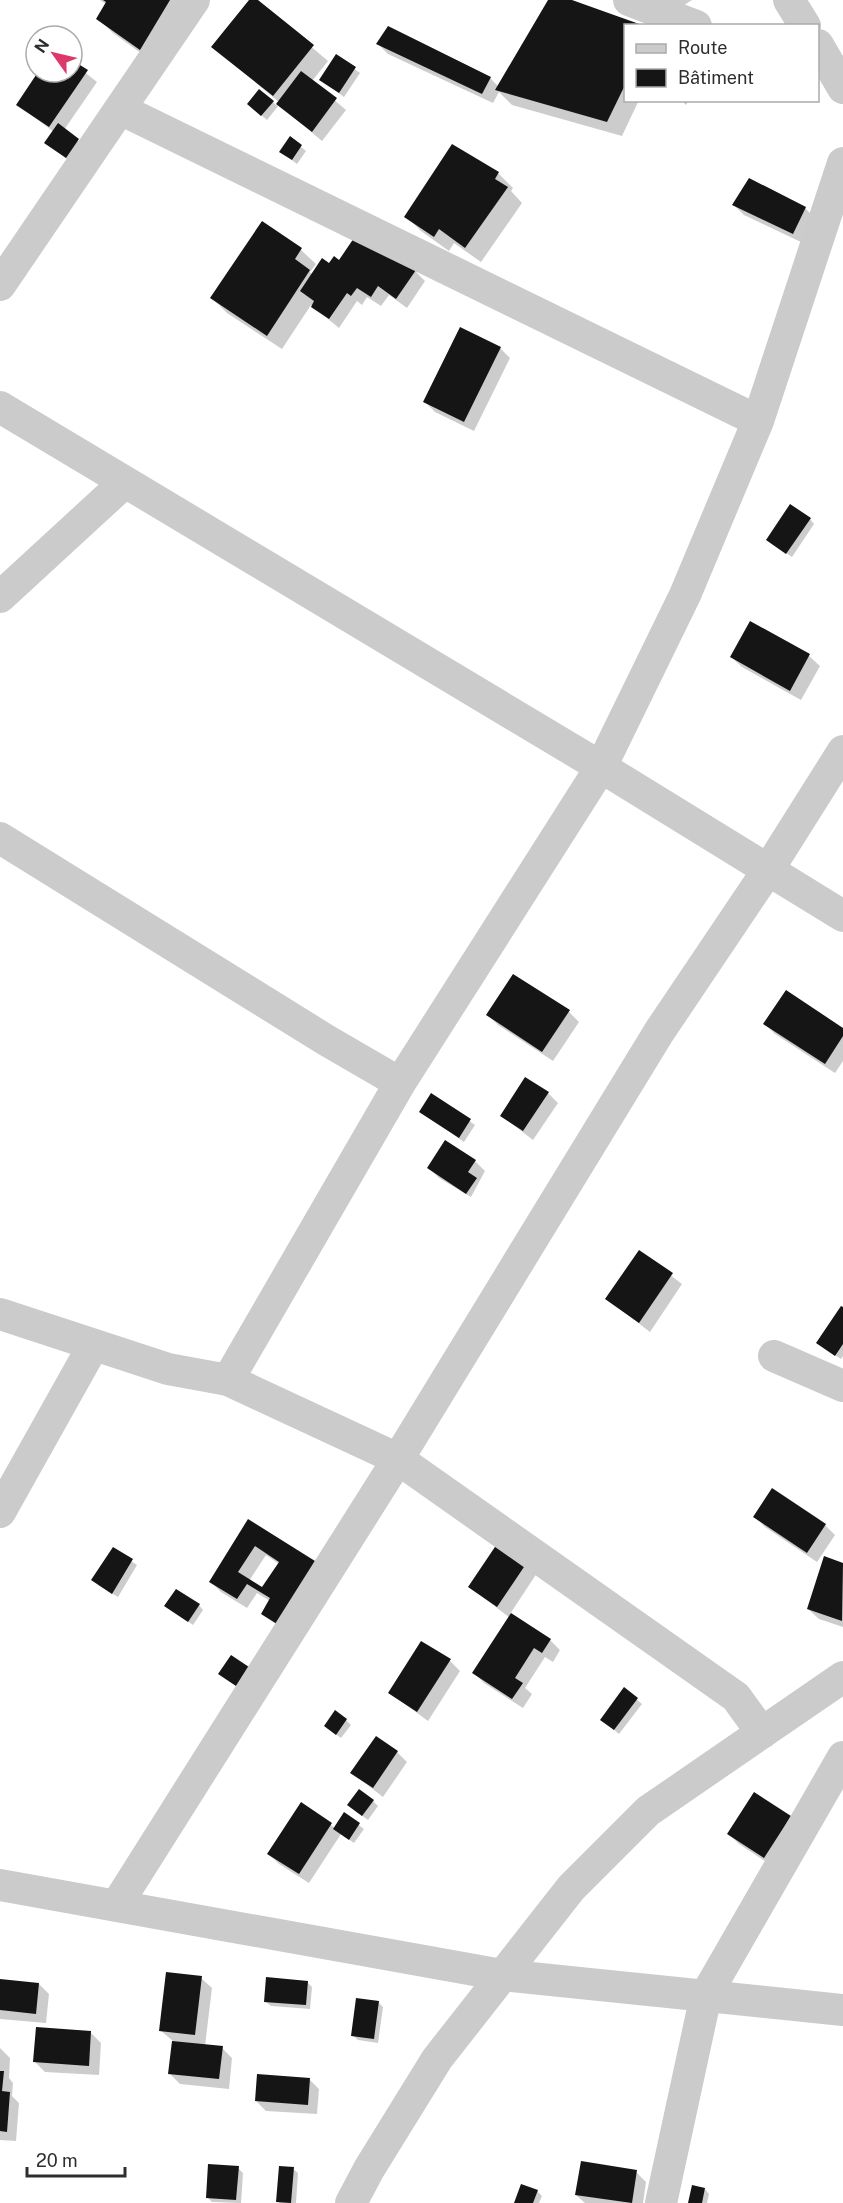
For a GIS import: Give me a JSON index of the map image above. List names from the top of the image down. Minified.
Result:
{"legend":["Route","Bâtiment"],"scale_bar":"20 m","north":"top left"}
